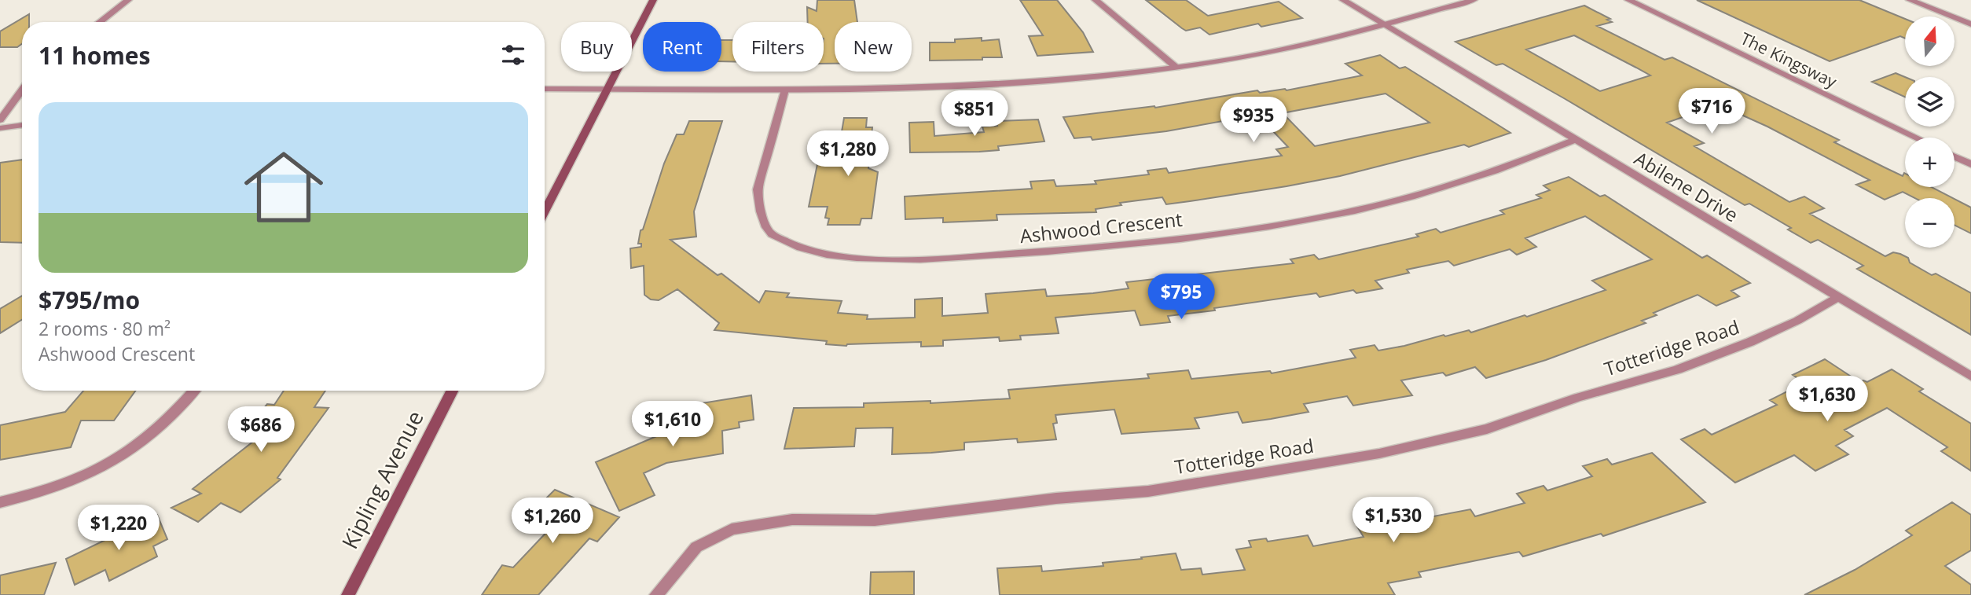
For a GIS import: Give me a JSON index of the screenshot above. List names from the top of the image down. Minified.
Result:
{"streets":{"main road":["Kipling Avenue"],"street":["The Kingsway","Abilene Drive","Ashwood Crescent","Totteridge Road"]},"crossings":[["Abilene Drive","Ashwood Crescent"],["Abilene Drive","Totteridge Road"]],"north":"top","page":{"map_buttons":["+","−"],"chip":["Buy","Rent","Filters","New"],"heading":"11 homes","price":["$716","$851","$935","$1,280","$795","$1,630","$1,610","$686","$1,530","$1,260","$1,220"],"list":[{"name":"$795/mo","note":"2 rooms · 80 m² · Ashwood Crescent"}]}}
